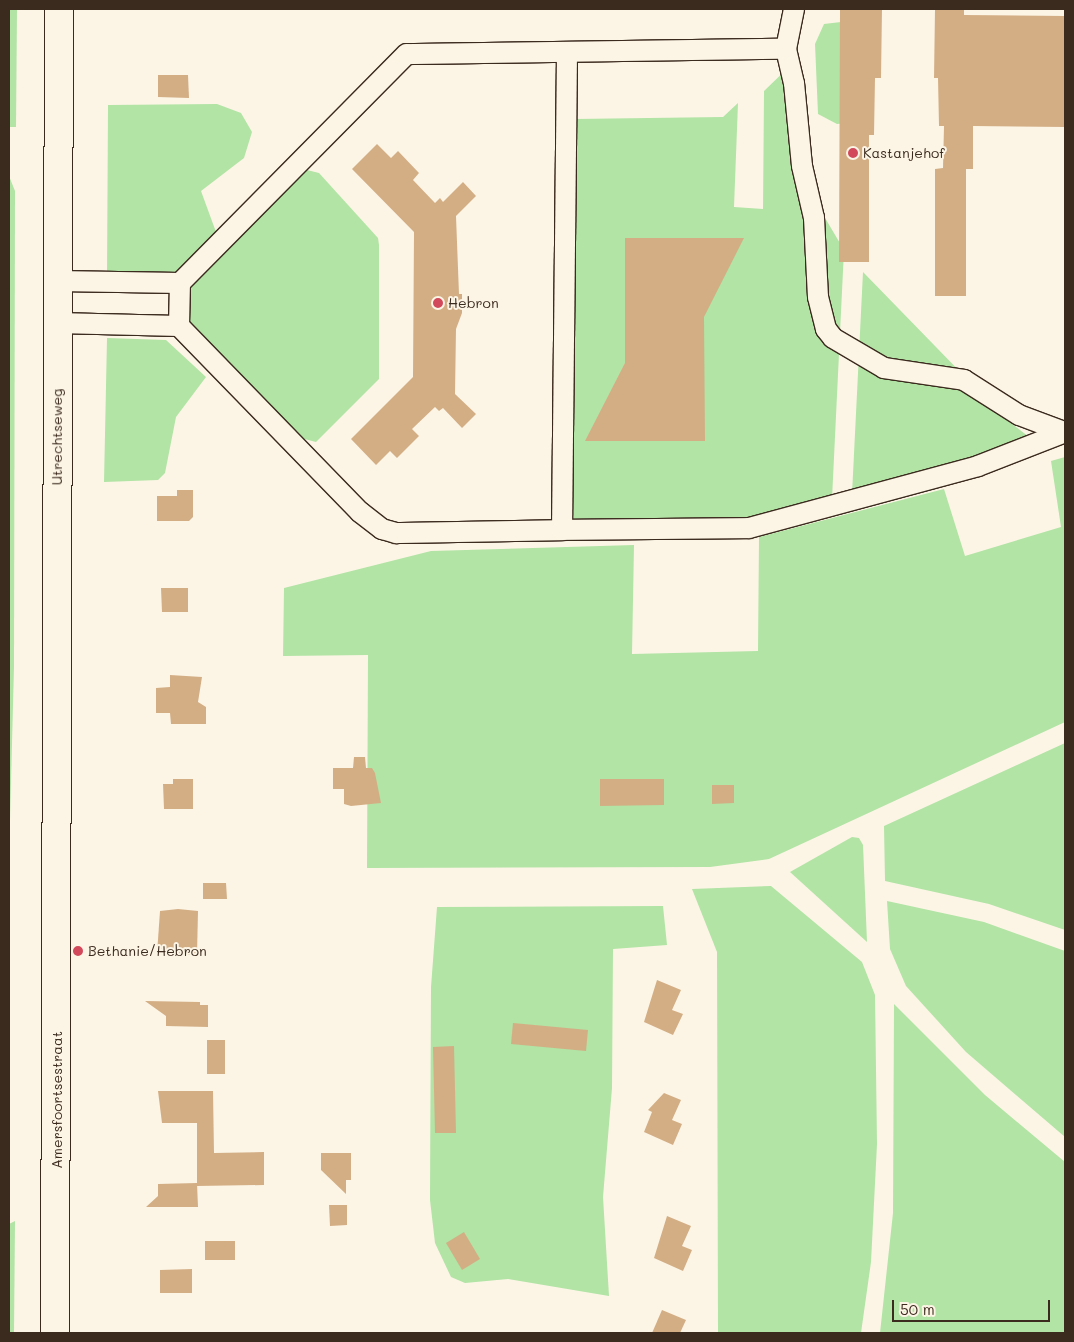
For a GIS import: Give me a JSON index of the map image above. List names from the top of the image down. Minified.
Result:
{"streets":{"main road":["Utrechtseweg","Amersfoortsestraat"]},"crossings":[["Utrechtseweg","Amersfoortsestraat"]],"places":["Kastanjehof","Hebron","Bethanie/Hebron"],"scale_bar":"50 m"}
